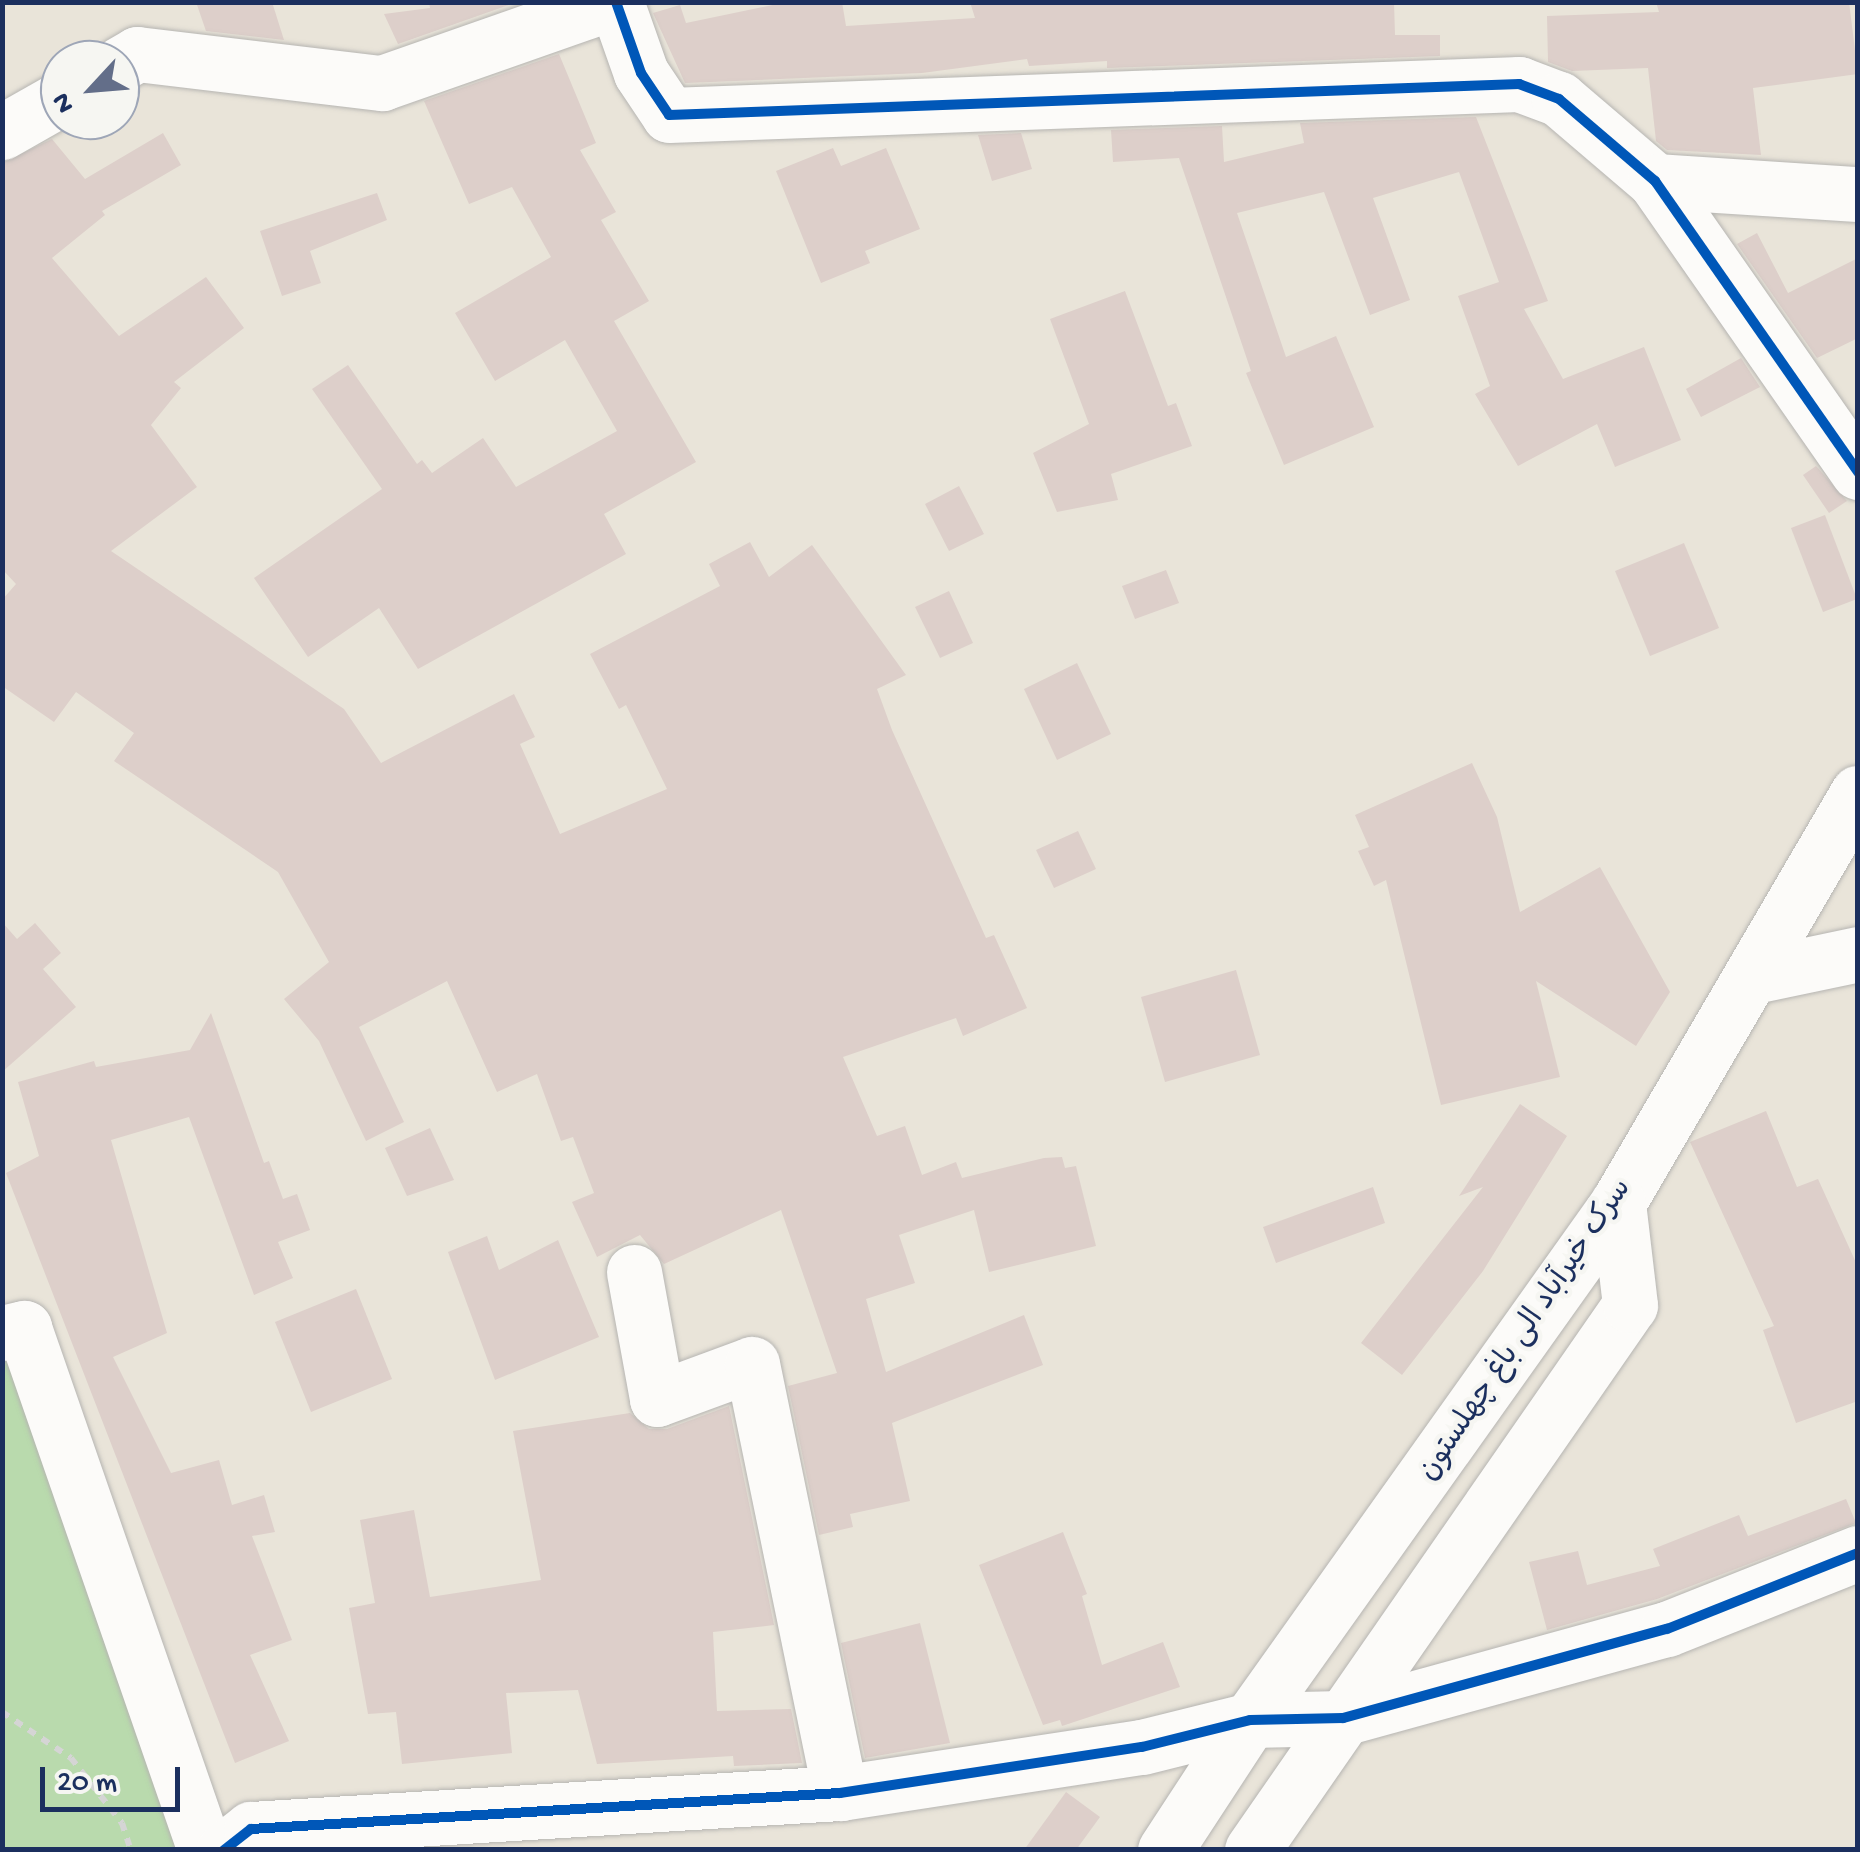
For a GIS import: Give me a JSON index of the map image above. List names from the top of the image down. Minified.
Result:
{"streets":{"street":["سرک خیرآباد الی باغ چهلستون"]},"scale_bar":"20 m","north":"bottom left"}
